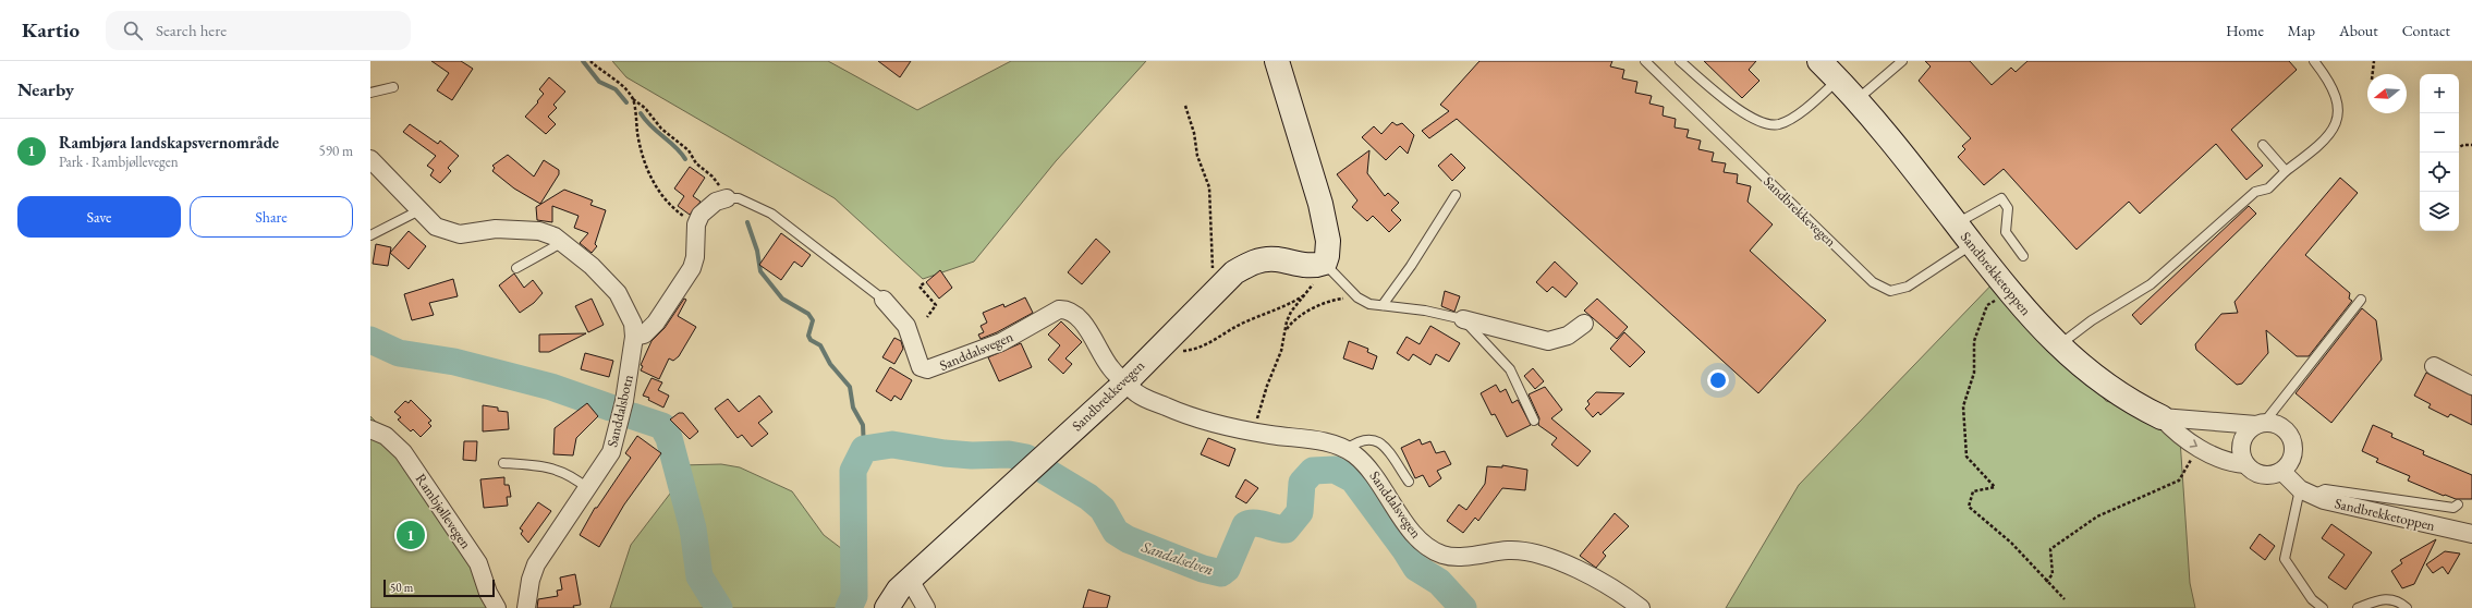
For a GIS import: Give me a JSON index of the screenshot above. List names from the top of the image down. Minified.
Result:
{"streets":{"street":["Sandbrekkevegen","Sandbrekketoppen","Sanddalsvegen","Sanddalsbotn","Rambjøllevegen"]},"crossings":[["Sandbrekkevegen","Sandbrekketoppen"],["Sandbrekkevegen","Sanddalsvegen"]],"water":["Sandalselven"],"scale_bar":"50 m","north":"left","page":{"header":"Kartio","search":"Search here","nav":["Home","Map","About","Contact"],"heading":"Nearby","map_buttons":["+","−"],"list":[{"mark":"1","name":"Rambjøra landskapsvernområde","note":"Park · Rambjøllevegen","value":"590 m"}],"buttons":["Save","Share"],"pins":"1","scale":"50 m"}}
